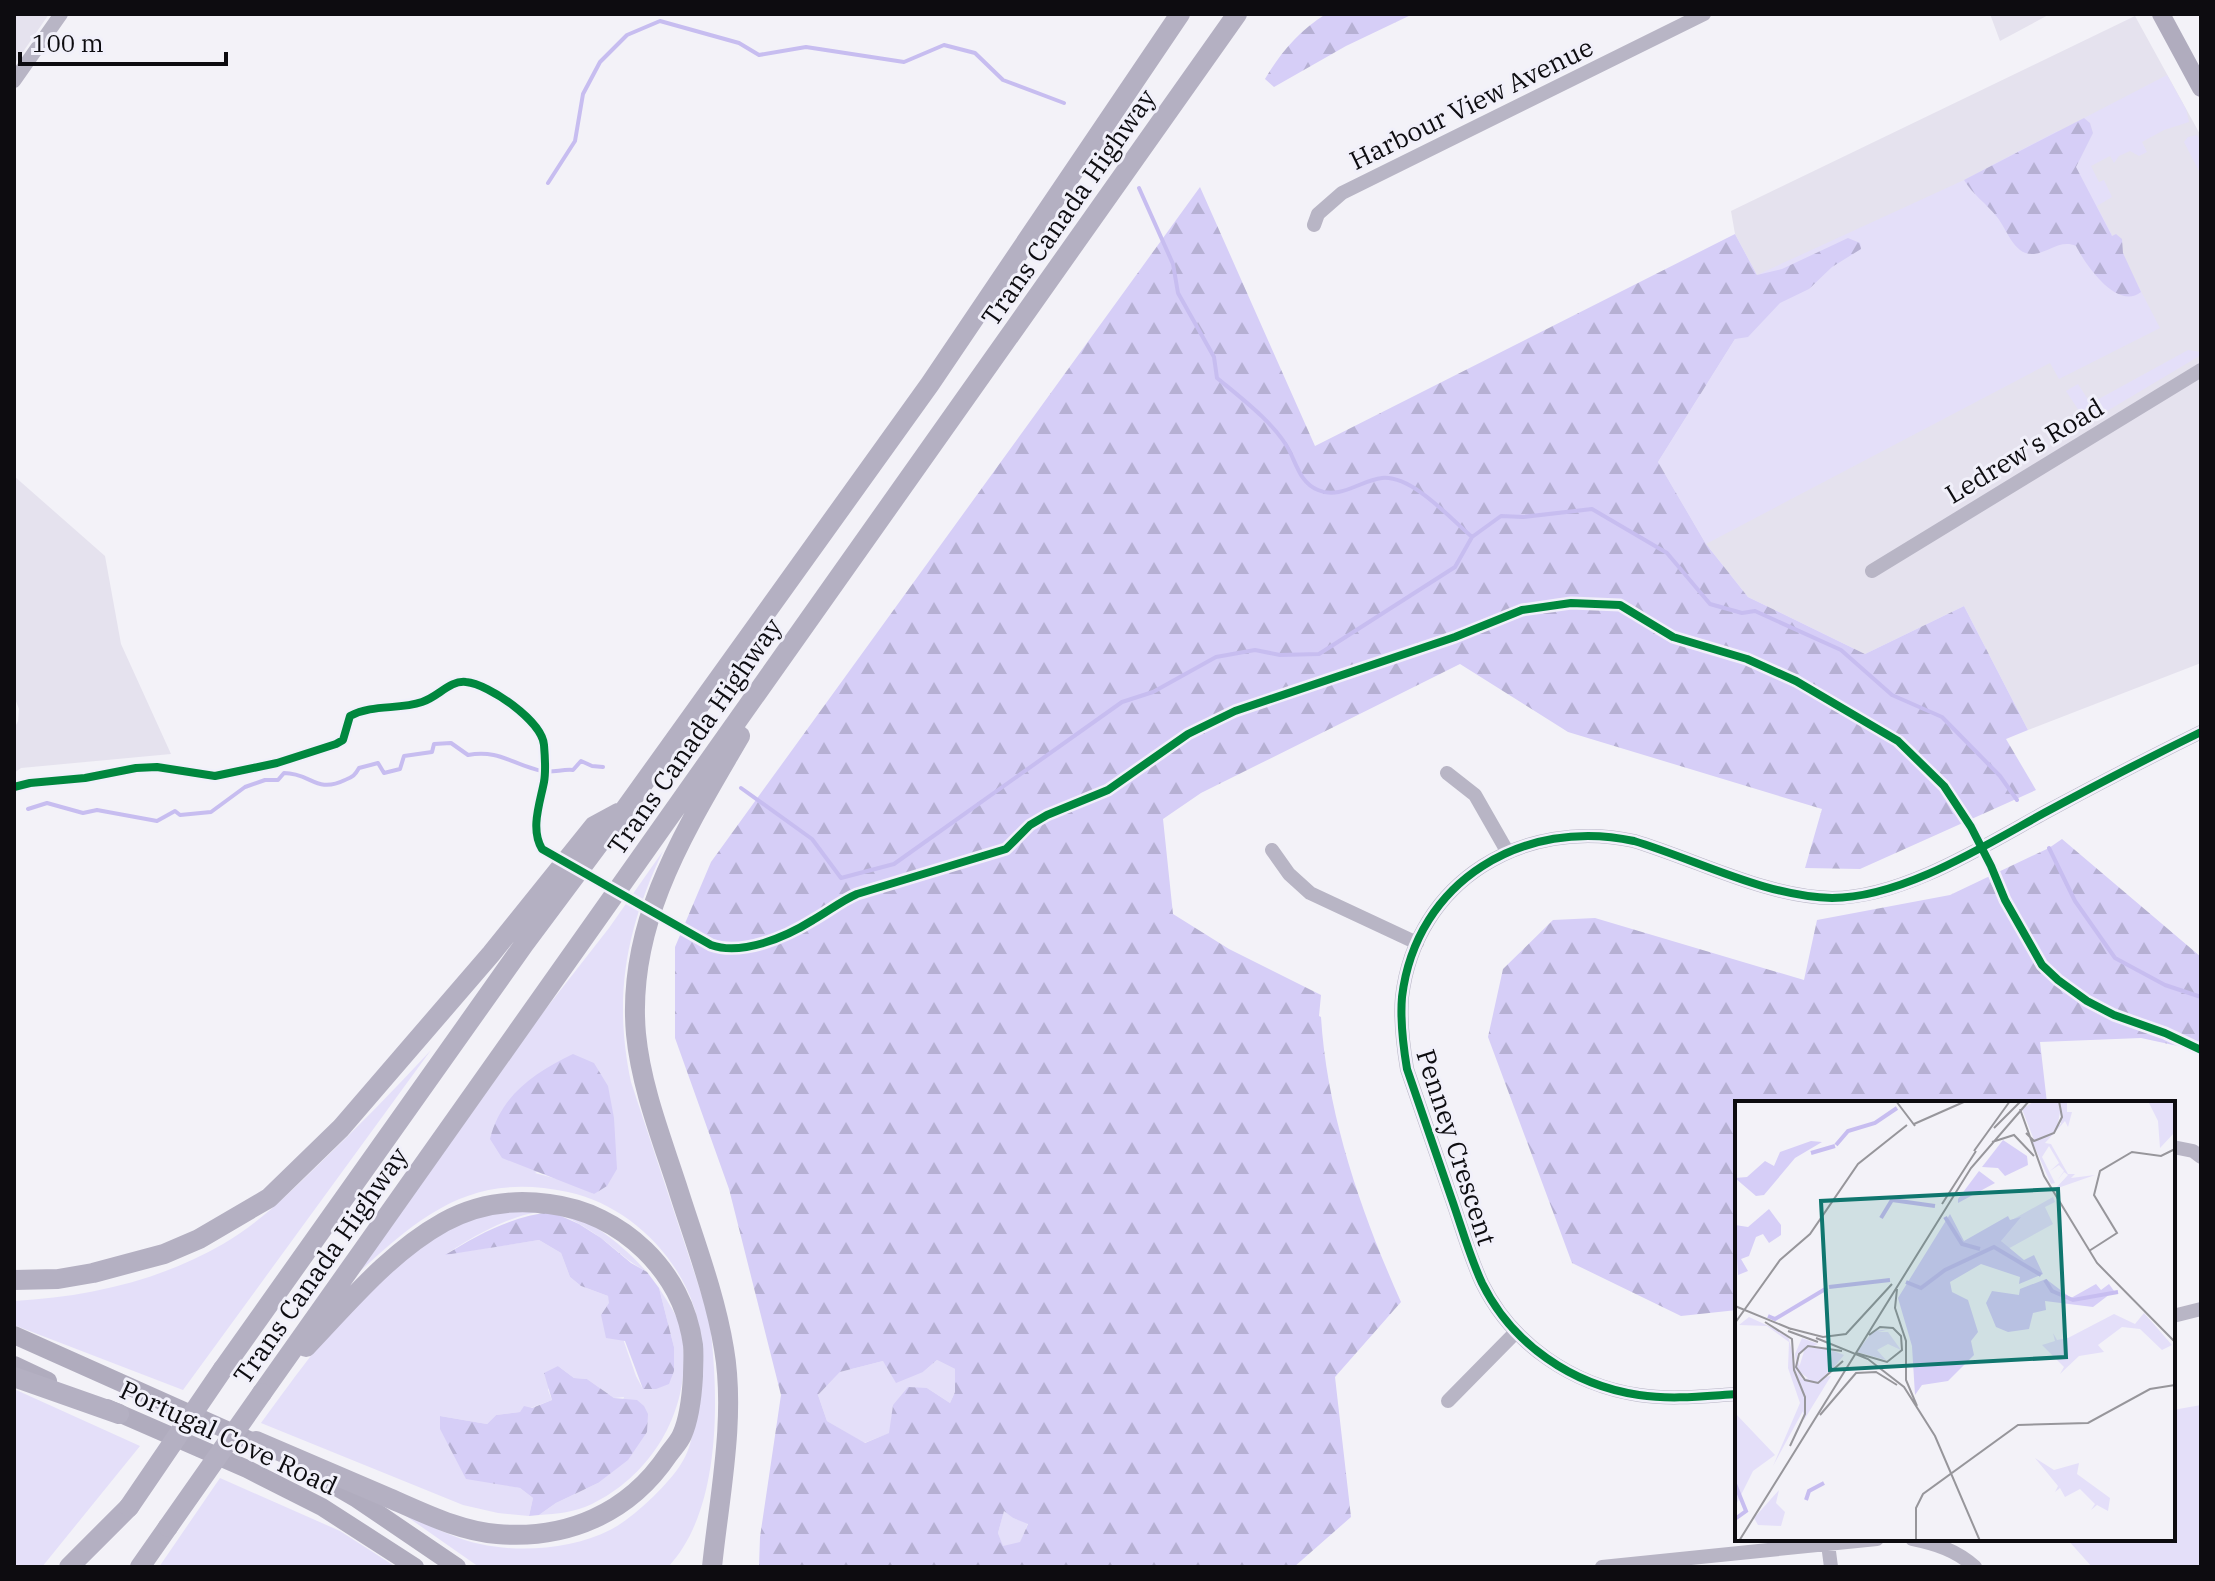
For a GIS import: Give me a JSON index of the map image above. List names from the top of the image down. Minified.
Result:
{"streets":{"highway":["Trans Canada Highway"],"main road":["Portugal Cove Road"],"street":["Harbour View Avenue","Ledrew's Road","Penney Crescent"]},"scale_bar":"100 m"}
